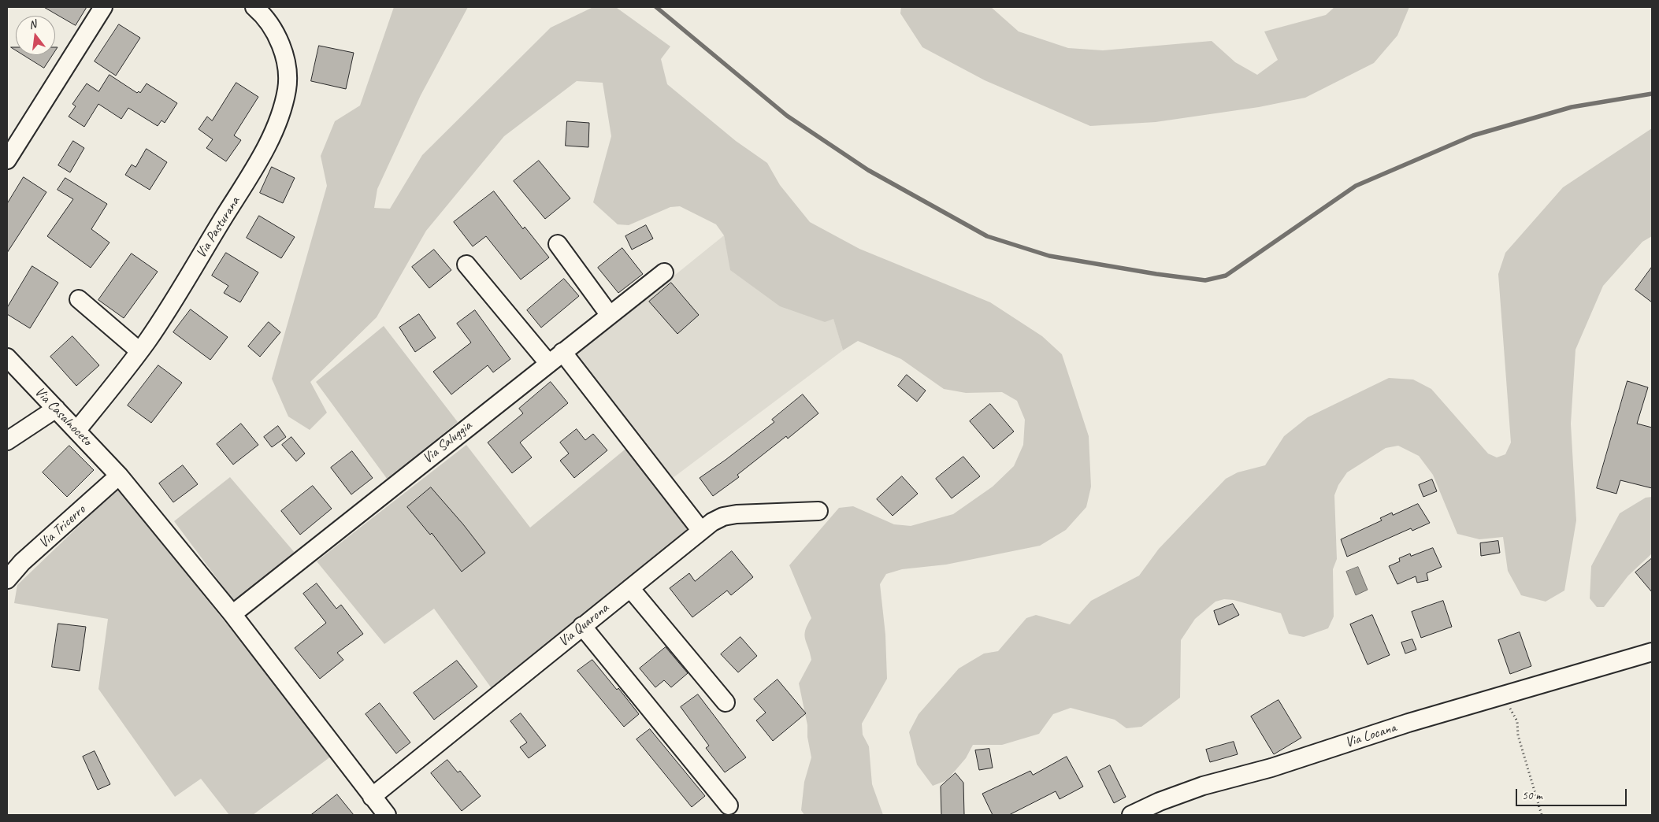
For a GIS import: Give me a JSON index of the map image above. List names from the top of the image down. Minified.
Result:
{"streets":{"street":["Via Pasturana","Via Casalnoceto","Via Saluggia","Via Tricerro","Via Quarona","Via Locana"]},"crossings":[["Via Pasturana","Via Casalnoceto"],["Via Casalnoceto","Via Saluggia"],["Via Casalnoceto","Via Tricerro"],["Via Casalnoceto","Via Quarona"]],"scale_bar":"50 m","north":"top"}
